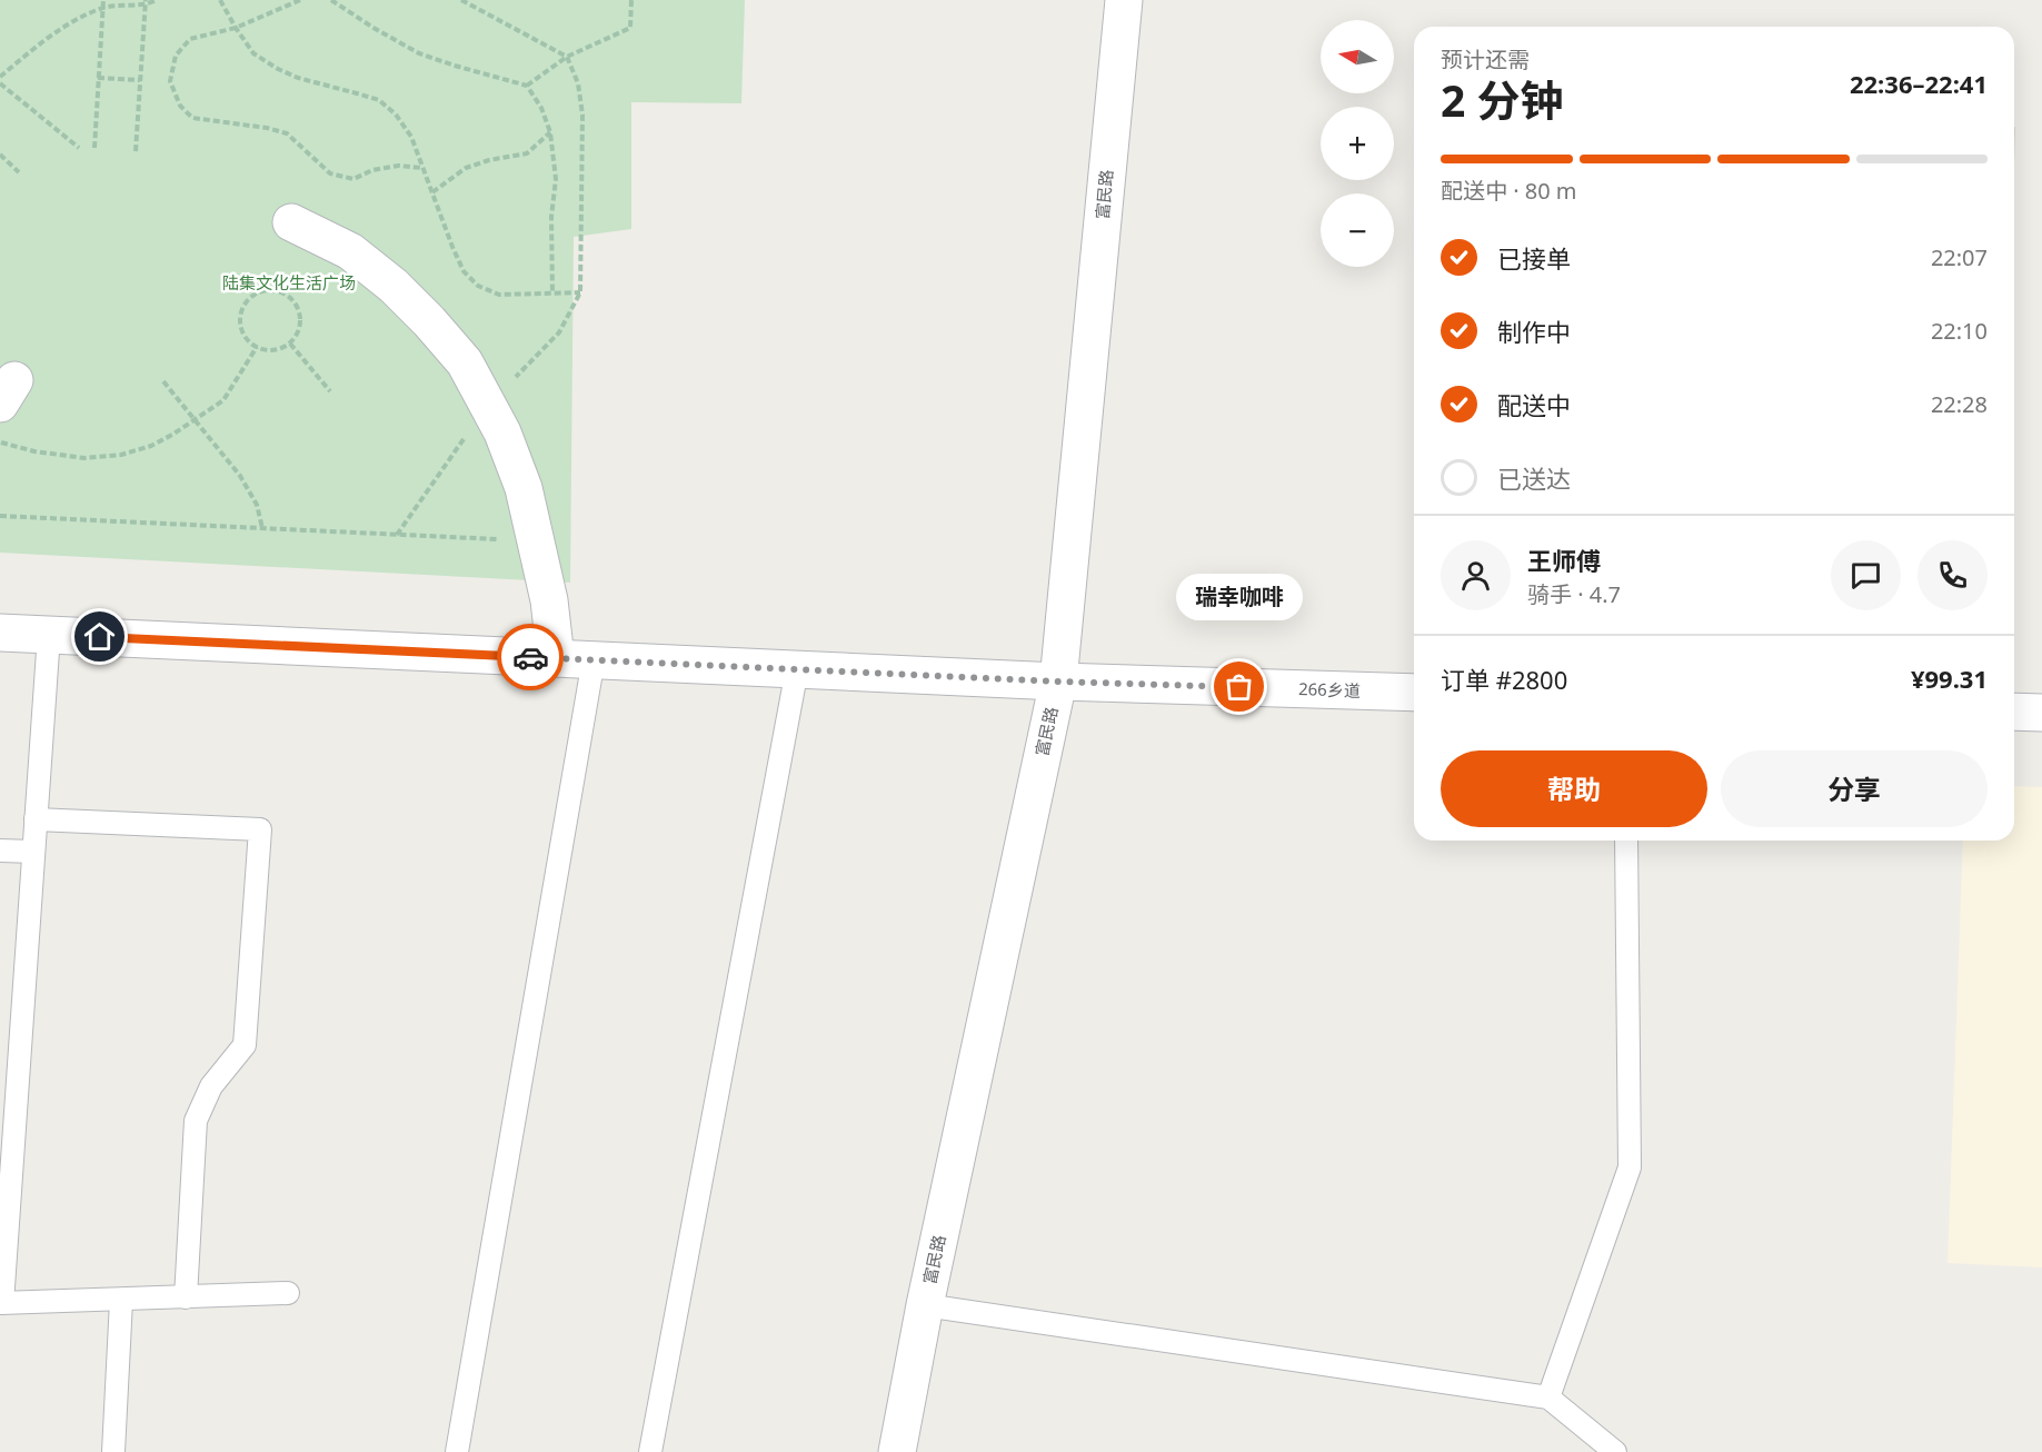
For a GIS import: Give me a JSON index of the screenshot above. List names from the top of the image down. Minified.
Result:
{"streets":{"street":["富民路","266乡道"]},"crossings":[["富民路","266乡道"]],"parks":["陆集文化生活广场"],"places":["瑞幸咖啡"],"north":"left","page":{"map_buttons":["+","−"],"heading":["2 分钟","预计还需","22:36–22:41"],"panel":["王师傅","骑手 · 4.7","订单 #2800","¥99.31"],"bar":"配送中 · 80 m","list":[["已接单","22:07"],["制作中","22:10"],["配送中","22:28"],"已送达"],"bubble":"瑞幸咖啡","buttons":["帮助","分享"]}}
